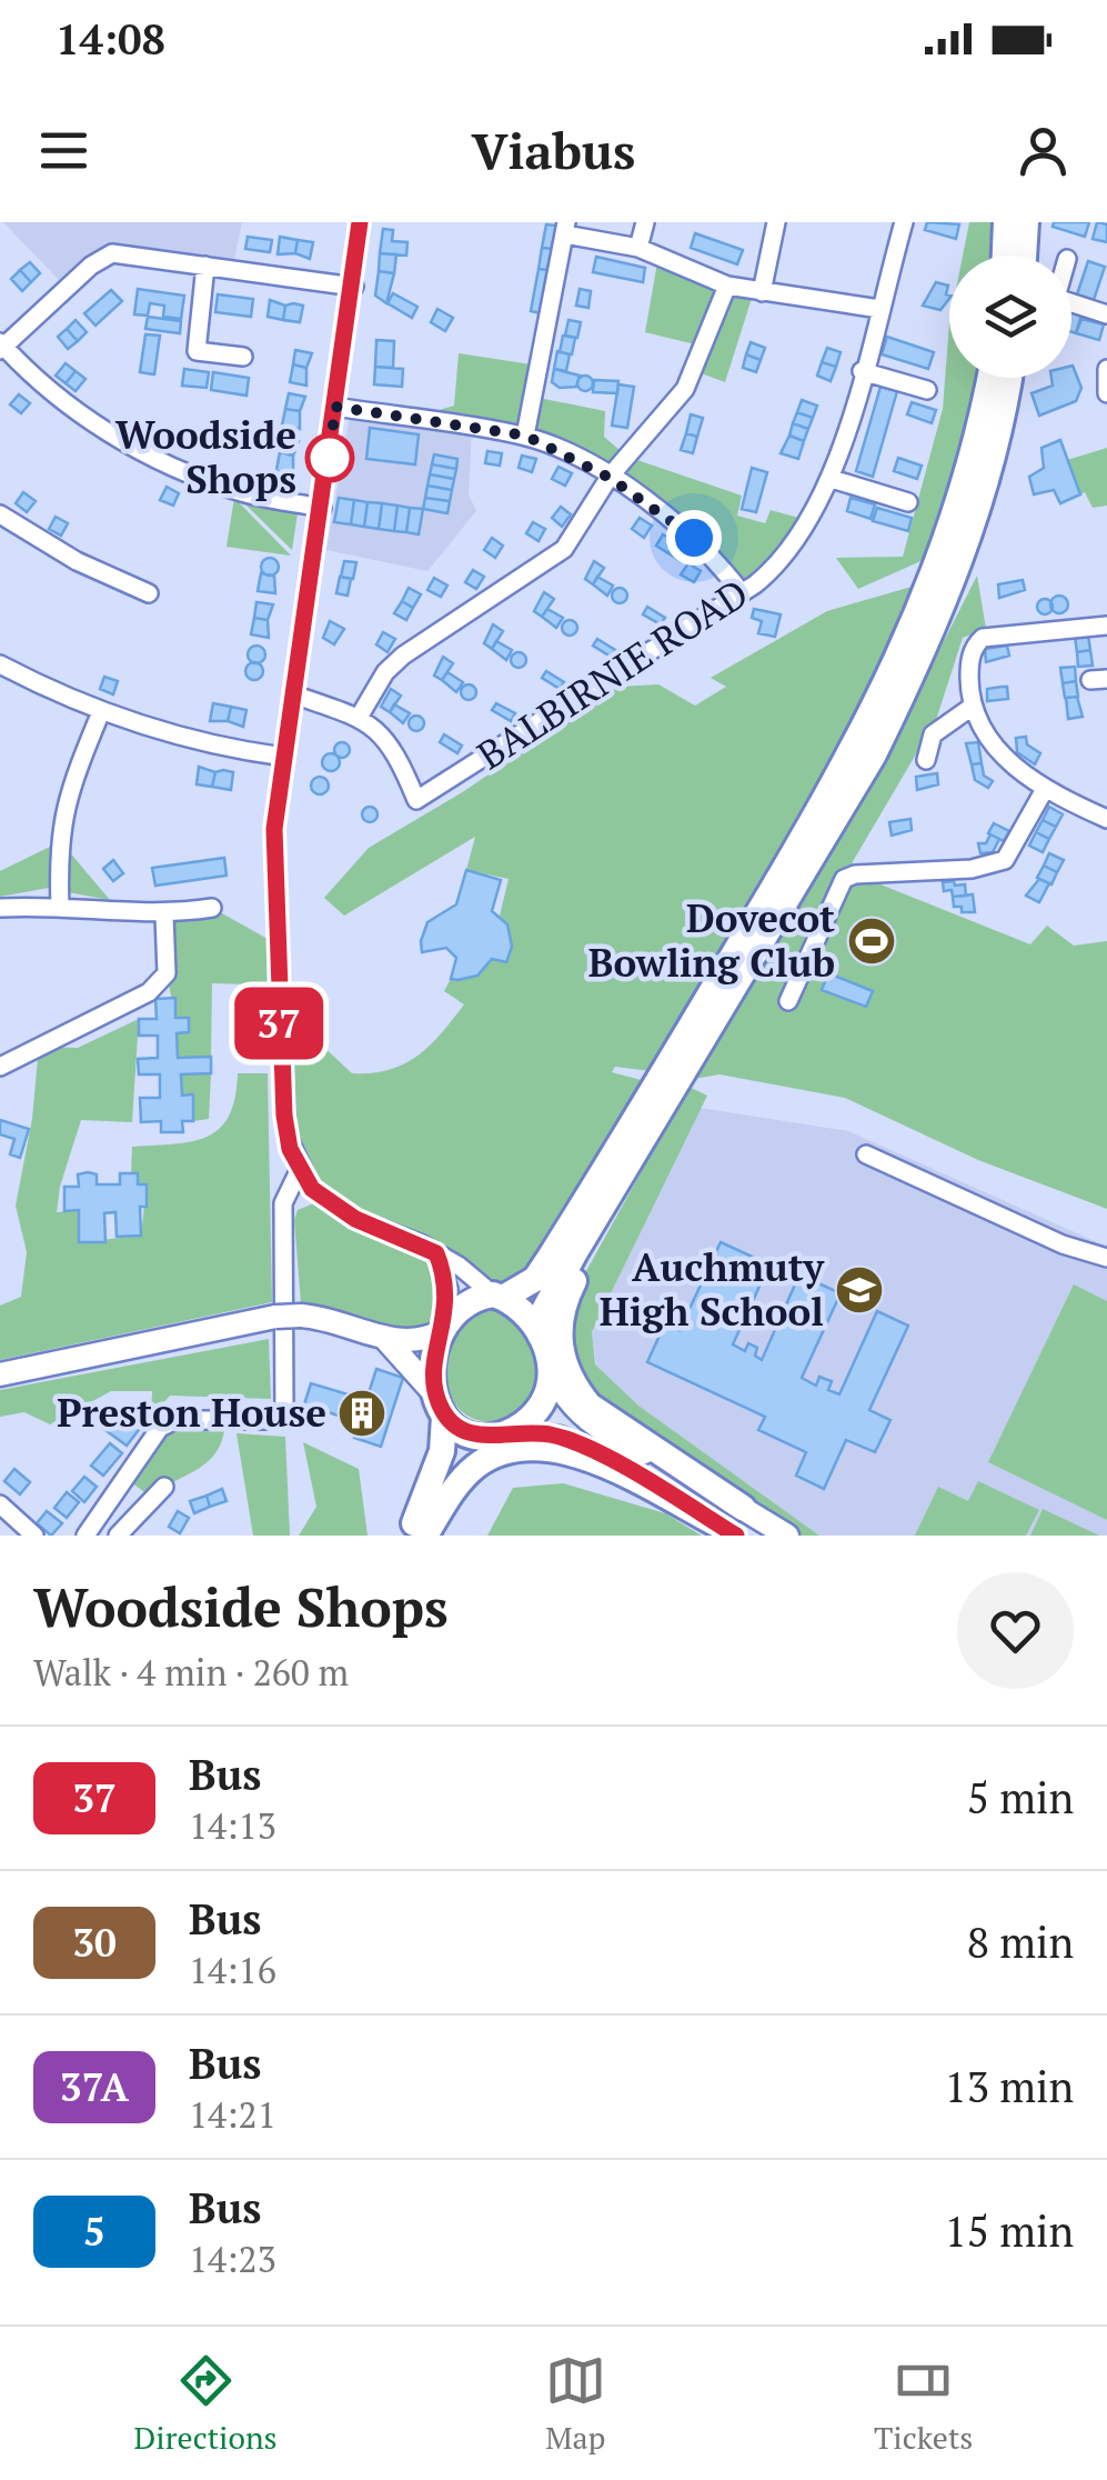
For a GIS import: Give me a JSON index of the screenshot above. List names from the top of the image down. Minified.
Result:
{"streets":{"street":["BALBIRNIE ROAD"]},"places":{"other":["Woodside Shops"],"sports":["Dovecot Bowling Club"],"school or university":["Auchmuty High School"],"building":["Preston House"]},"lines":["bus line 37"],"page":{"status":"14:08","header":"Viabus","on_map":"37","heading":["Woodside Shops","Walk · 4 min · 260 m"],"list":[{"mark":"37","name":"Bus","note":"14:13","value":"5 min"},{"mark":"30","name":"Bus","note":"14:16","value":"8 min"},{"mark":"37A","name":"Bus","note":"14:21","value":"13 min"},{"mark":"5","name":"Bus","note":"14:23","value":"15 min"}],"tabs":["Directions","Map","Tickets"]}}
